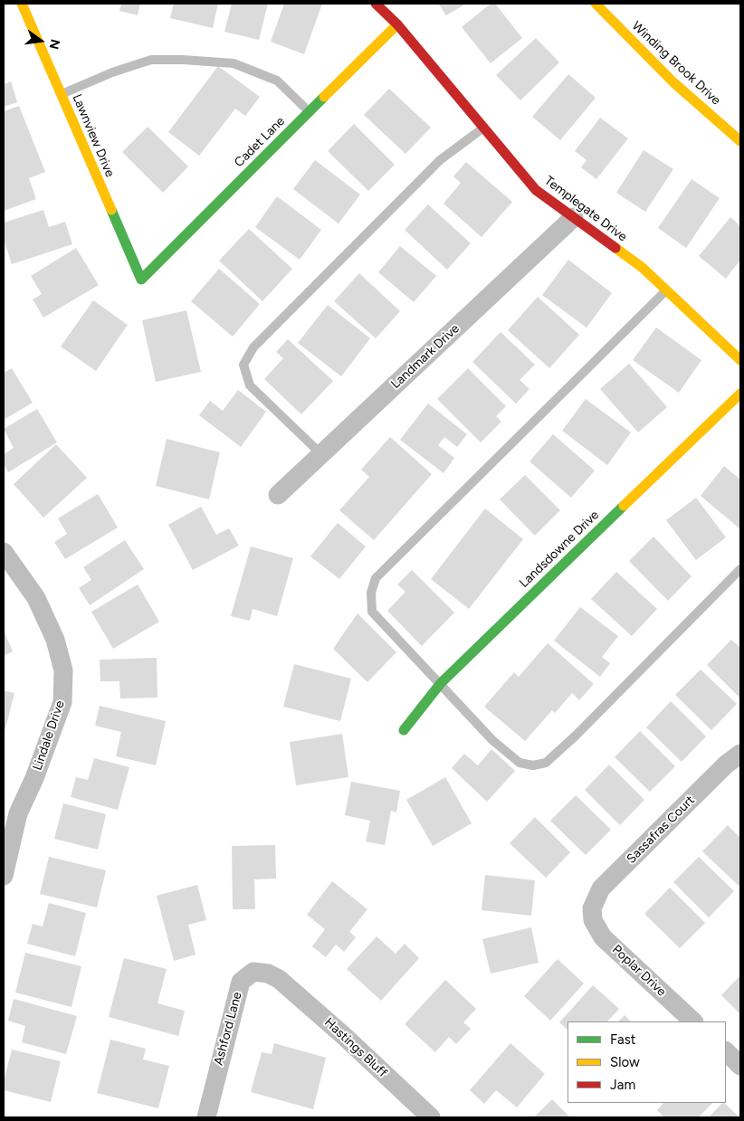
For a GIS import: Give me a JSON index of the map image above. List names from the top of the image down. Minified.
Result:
{"streets":{"street":["Winding Brook Drive","Lawnview Drive","Cadet Lane","Templegate Drive","Landmark Drive","Landsdowne Drive","Lindale Drive","Sassafras Court","Poplar Drive","Ashford Lane","Hastings Bluff"]},"crossings":[["Lawnview Drive","Cadet Lane"],["Cadet Lane","Templegate Drive"],["Templegate Drive","Landmark Drive"],["Sassafras Court","Poplar Drive"],["Ashford Lane","Hastings Bluff"]],"legend":["Fast","Slow","Jam"],"north":"right"}
